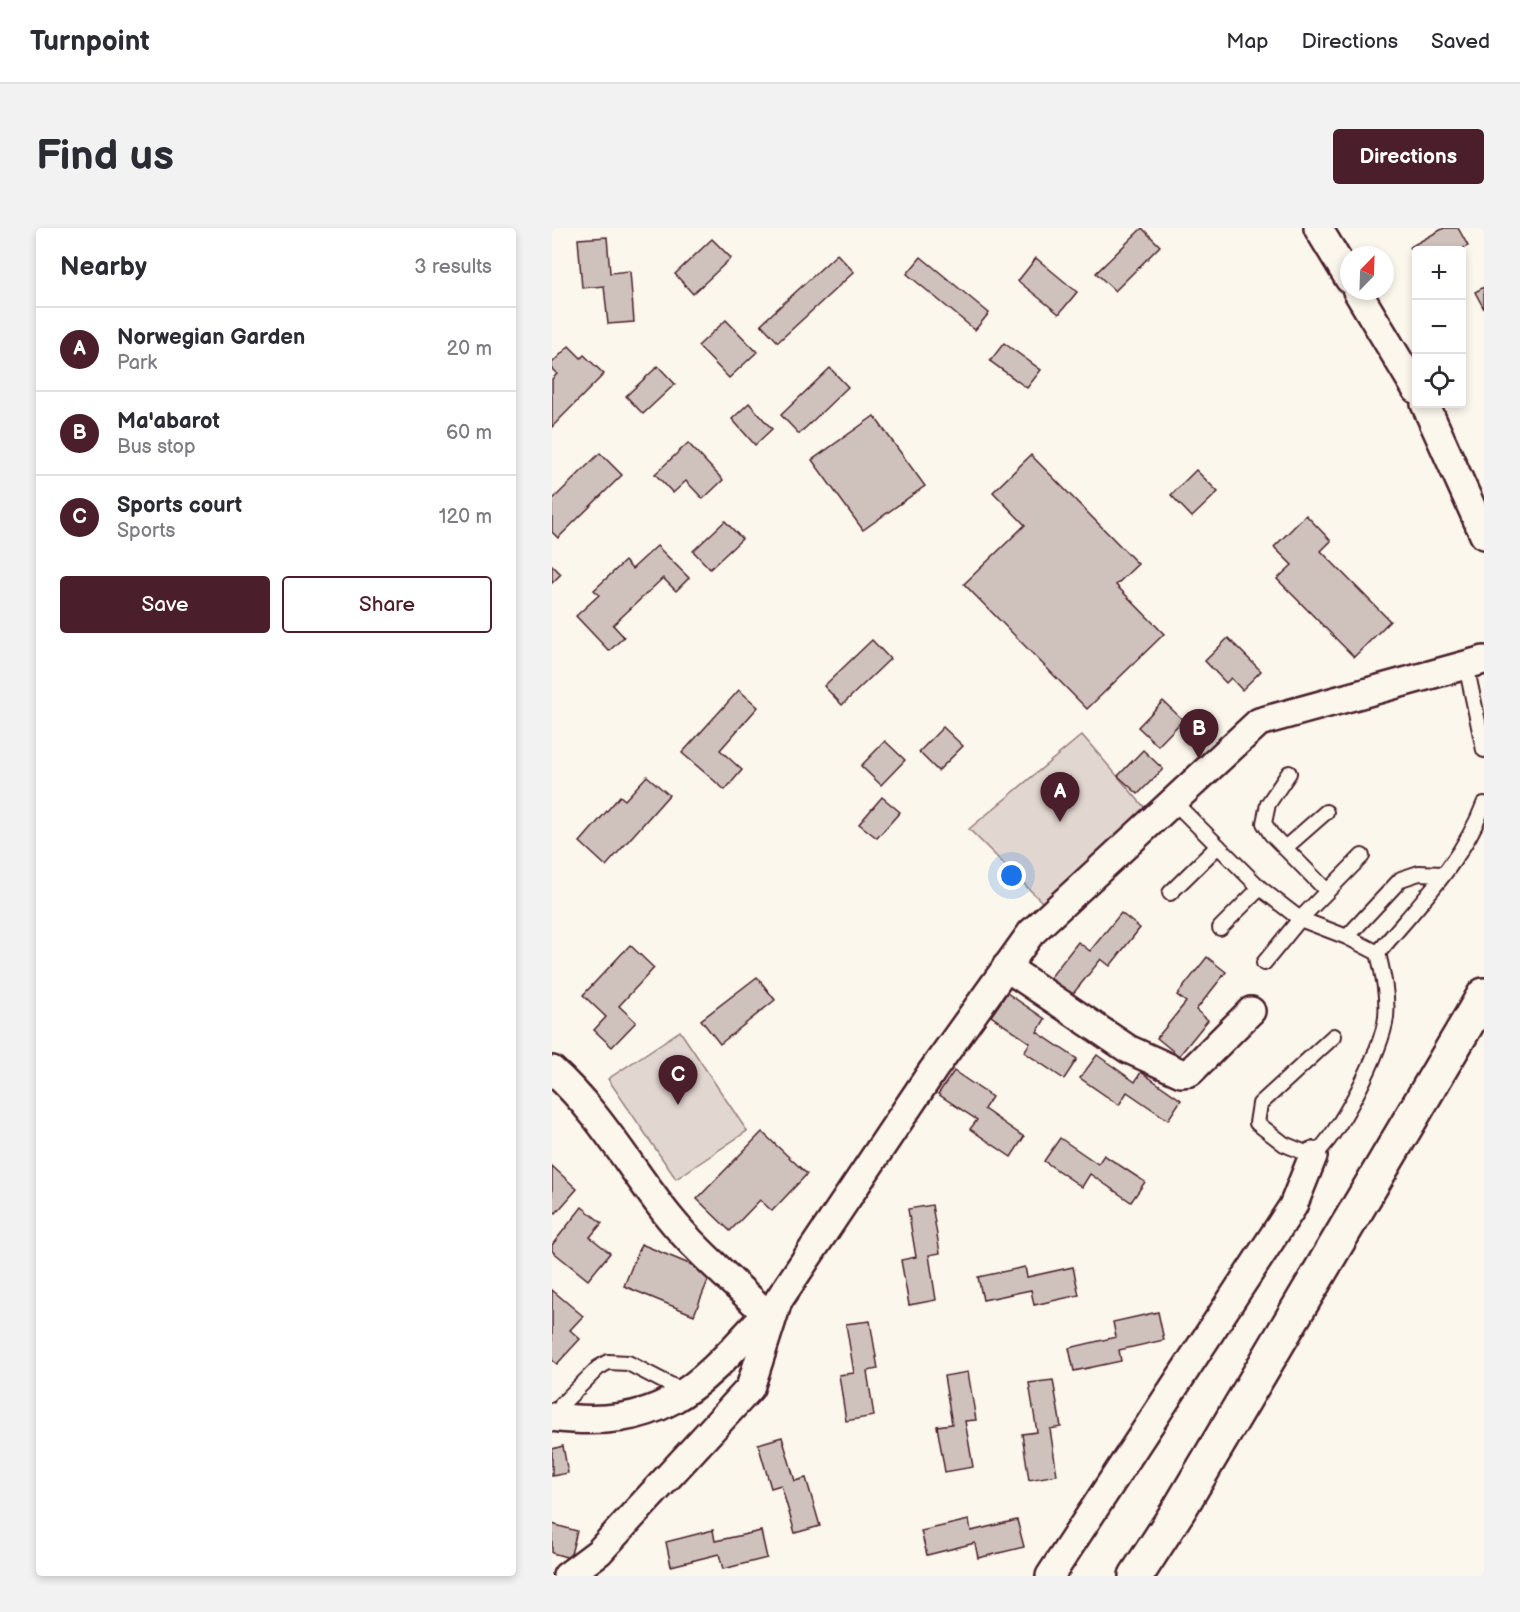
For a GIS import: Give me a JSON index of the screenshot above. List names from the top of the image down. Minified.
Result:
{"north":"top right","page":{"header":"Turnpoint","nav":["Map","Directions","Saved"],"buttons":["Directions",["Save","Share"]],"title":"Find us","heading":["Nearby","3 results"],"map_buttons":["+","−"],"list":[{"mark":"A","name":"Norwegian Garden","note":"Park","value":"20 m"},{"mark":"B","name":"Ma'abarot","note":"Bus stop","value":"60 m"},{"mark":"C","name":"Sports court","note":"Sports","value":"120 m"}],"pins":["B","A","C"]}}
